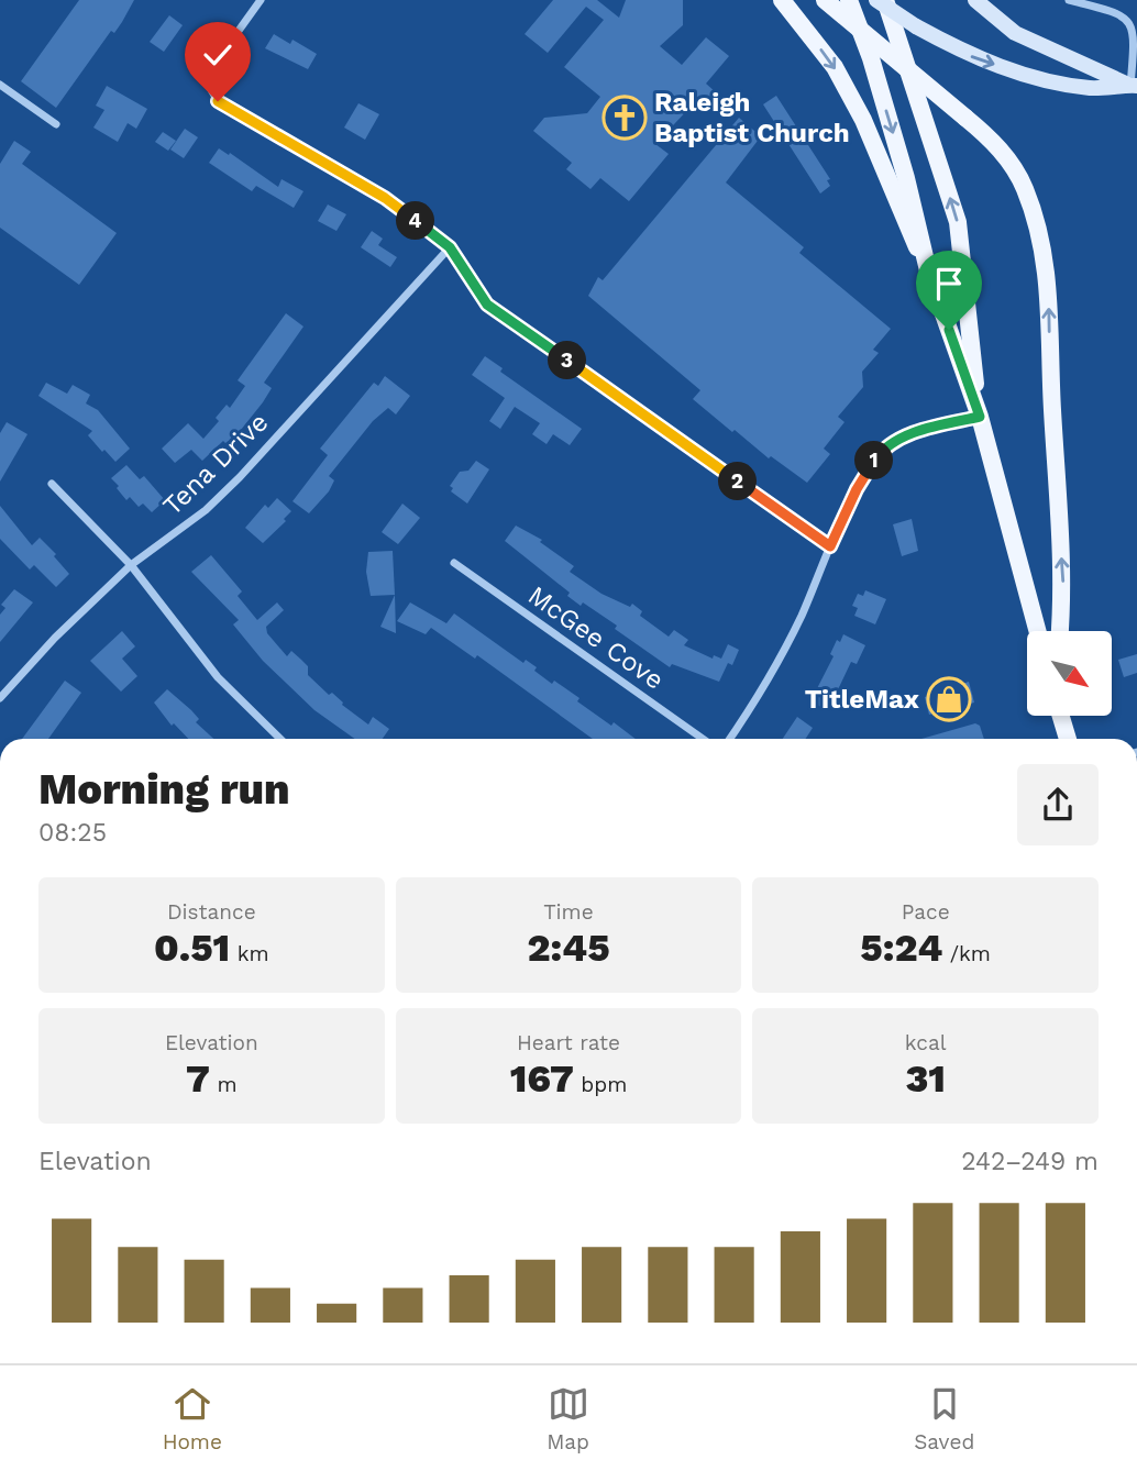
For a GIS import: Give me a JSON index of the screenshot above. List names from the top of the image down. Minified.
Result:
{"streets":{"street":["Tena Drive","McGee Cove"]},"places":{"church":["Raleigh Baptist Church"],"shop":["TitleMax"]},"north":"bottom right","page":{"pins":["4","3","1","2"],"heading":["Morning run","08:25"],"stats":[["Distance","0.51 km"],["Time","2:45"],["Pace","5:24 /km"],["Elevation","7 m"],["Heart rate","167 bpm"],["kcal","31"]],"chart":["Elevation","242–249 m"],"tabs":["Home","Map","Saved"]}}
